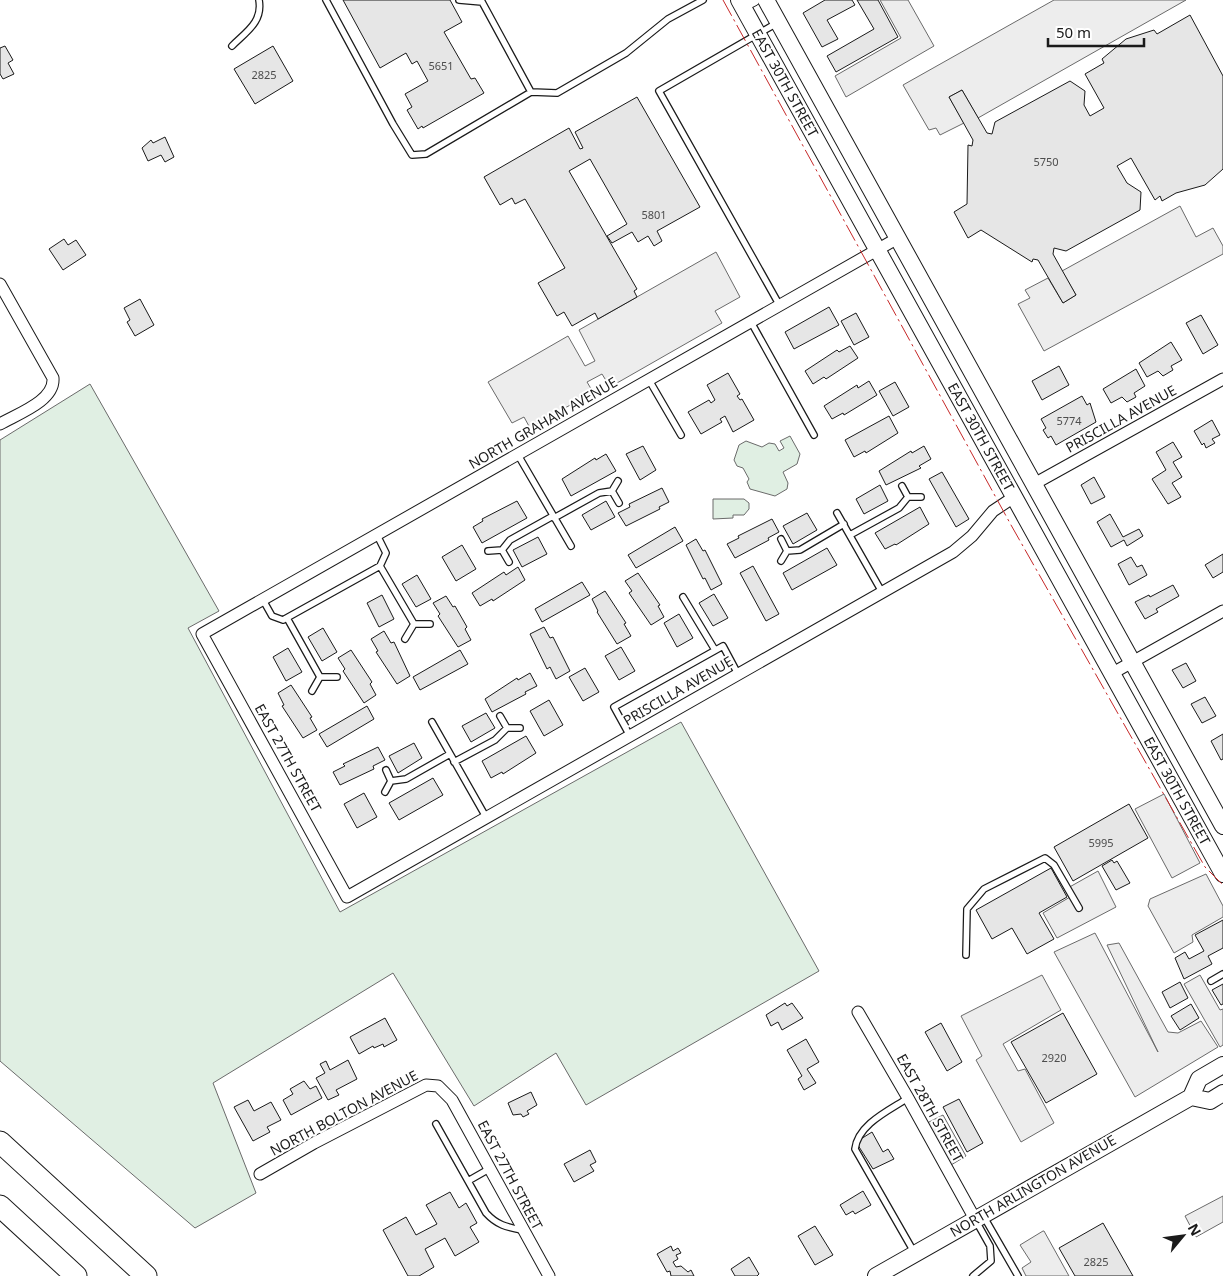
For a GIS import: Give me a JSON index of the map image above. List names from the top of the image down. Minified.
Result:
{"streets":{"main road":["EAST 30TH STREET","NORTH ARLINGTON AVENUE"],"street":["PRISCILLA AVENUE","NORTH GRAHAM AVENUE","EAST 27TH STREET","EAST 28TH STREET","NORTH BOLTON AVENUE"]},"crossings":[["EAST 30TH STREET","PRISCILLA AVENUE"],["EAST 30TH STREET","NORTH GRAHAM AVENUE"],["PRISCILLA AVENUE","EAST 27TH STREET"],["NORTH GRAHAM AVENUE","EAST 27TH STREET"],["EAST 27TH STREET","NORTH BOLTON AVENUE"],["EAST 28TH STREET","NORTH ARLINGTON AVENUE"]],"house_numbers":["5651","2825","5750","5801","5774","5995","2920","2825"],"scale_bar":"50 m","north":"top right"}
